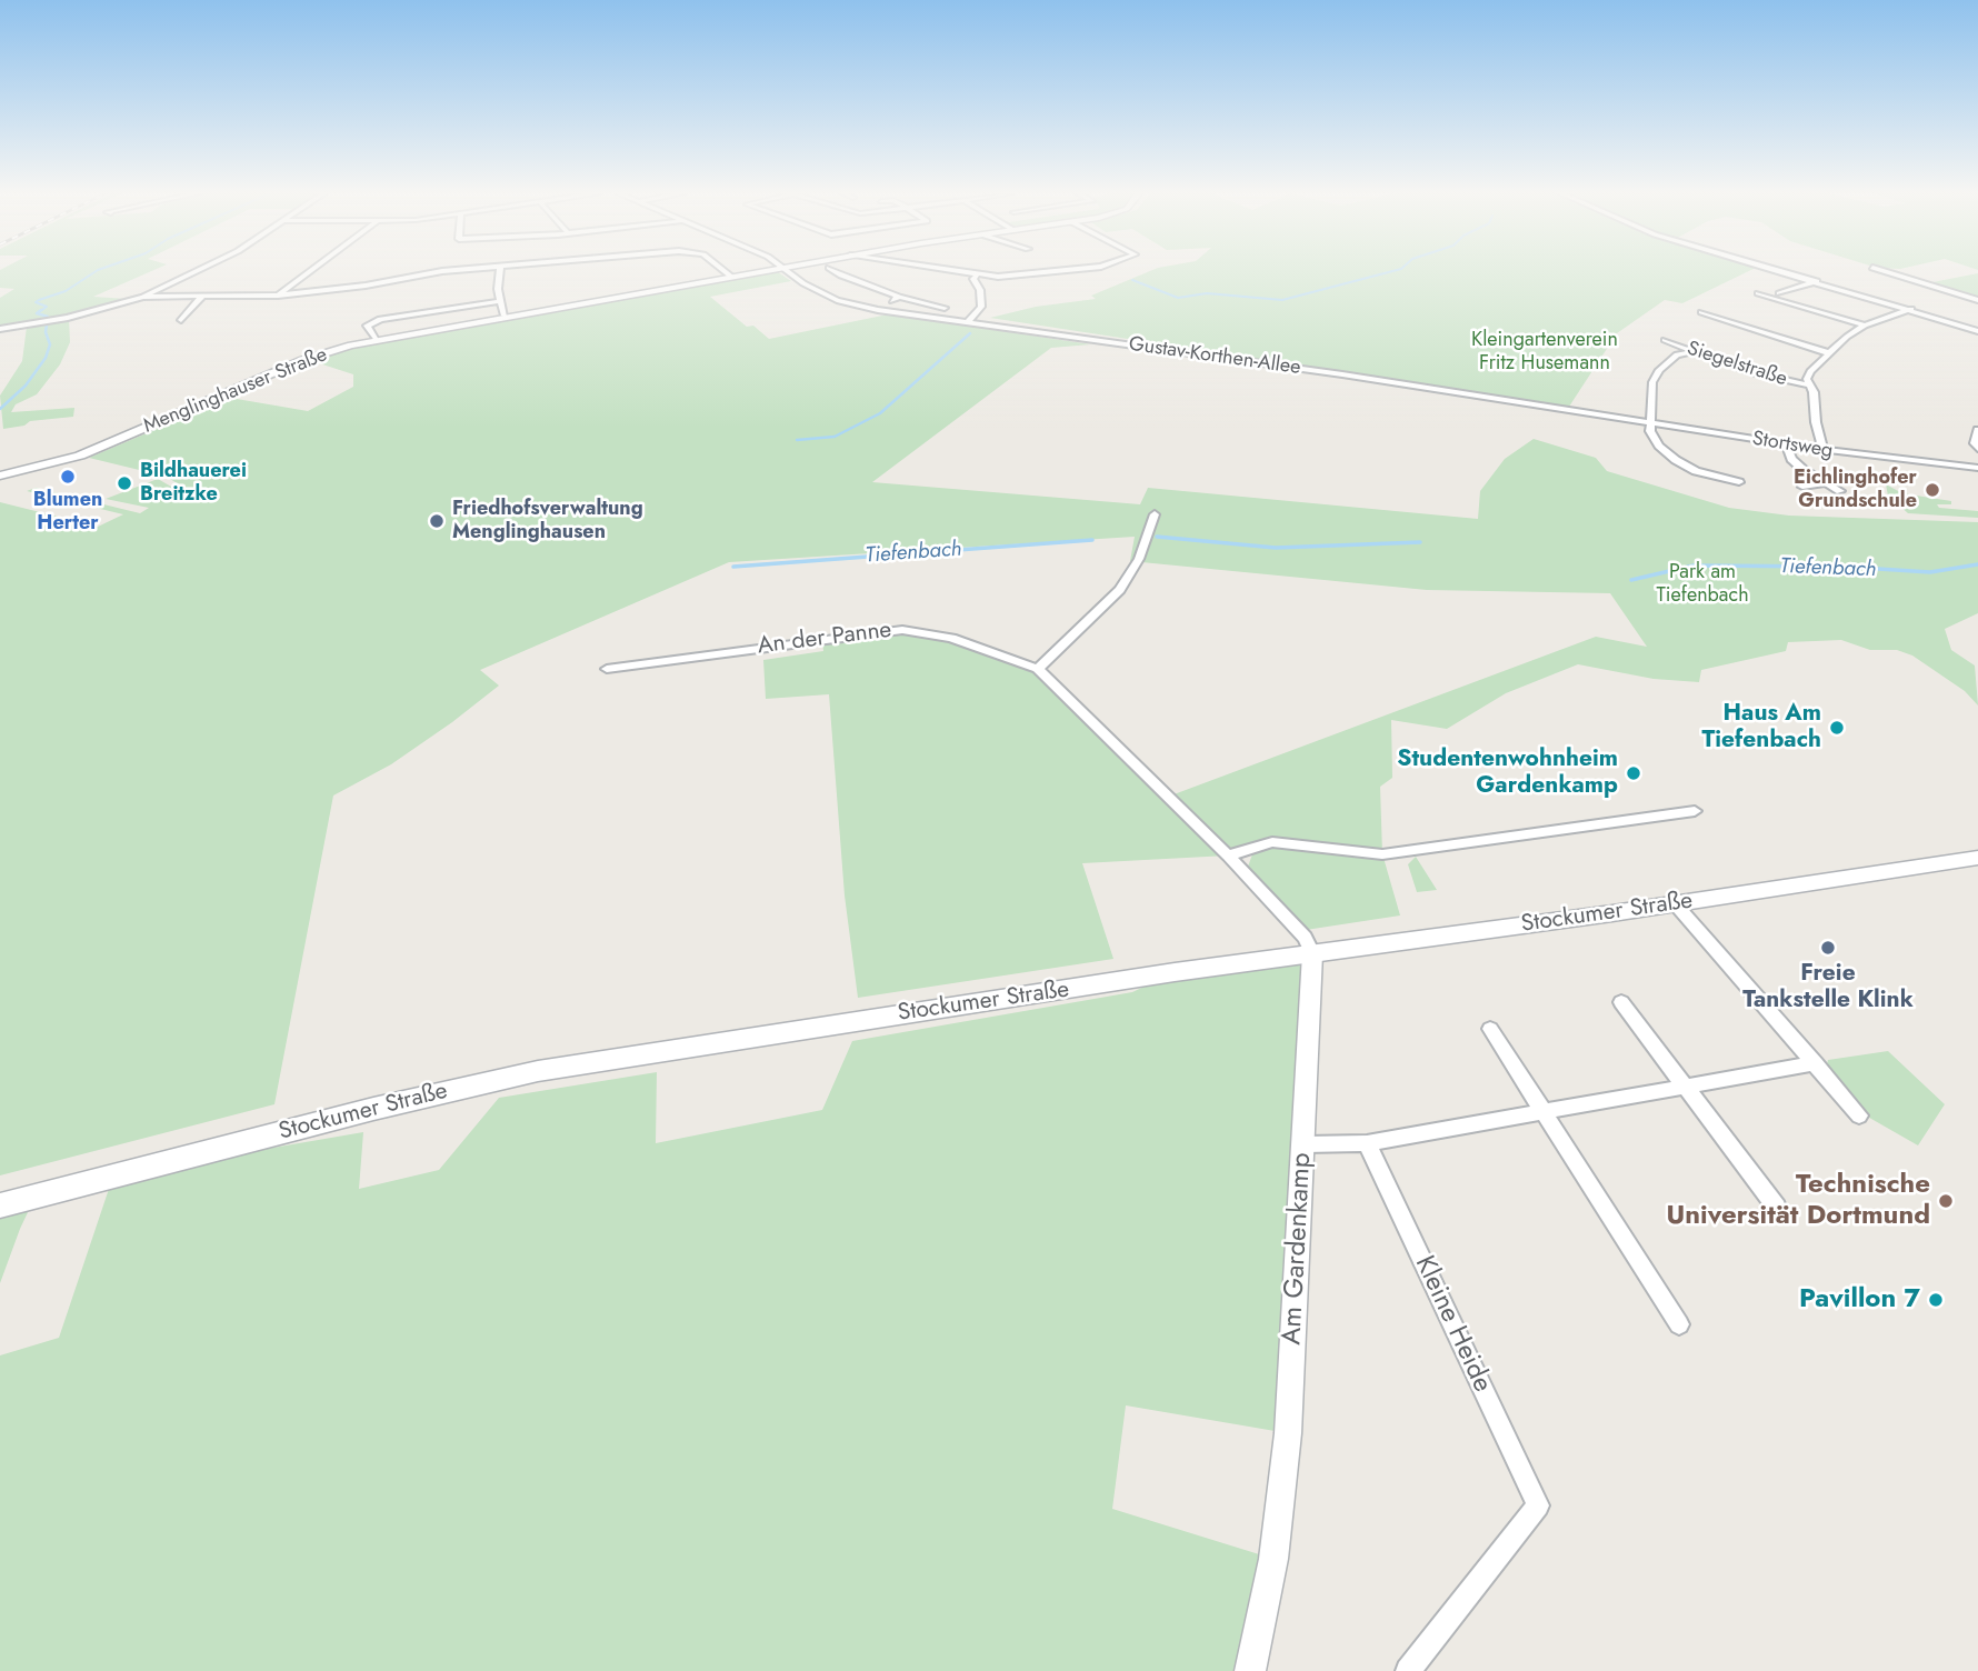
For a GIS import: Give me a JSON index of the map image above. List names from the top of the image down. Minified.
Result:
{"streets":{"main road":["Stockumer Straße"],"street":["Gustav-Korthen-Allee","Siegelstraße","Menglinghauser Straße","Stortsweg","An der Panne","Am Gardenkamp","Kleine Heide"]},"crossings":[["Gustav-Korthen-Allee","Stortsweg"],["Stockumer Straße","Am Gardenkamp"]],"water":["Tiefenbach"],"parks":["Kleingartenverein Fritz Husemann","Park am Tiefenbach"],"places":["Blumen Herter","Bildhauerei Breitzke","Eichlinghofer Grundschule","Friedhofsverwaltung Menglinghausen","Haus Am Tiefenbach","Studentenwohnheim Gardenkamp","Freie Tankstelle Klink","Technische Universität Dortmund","Pavillon 7"]}
